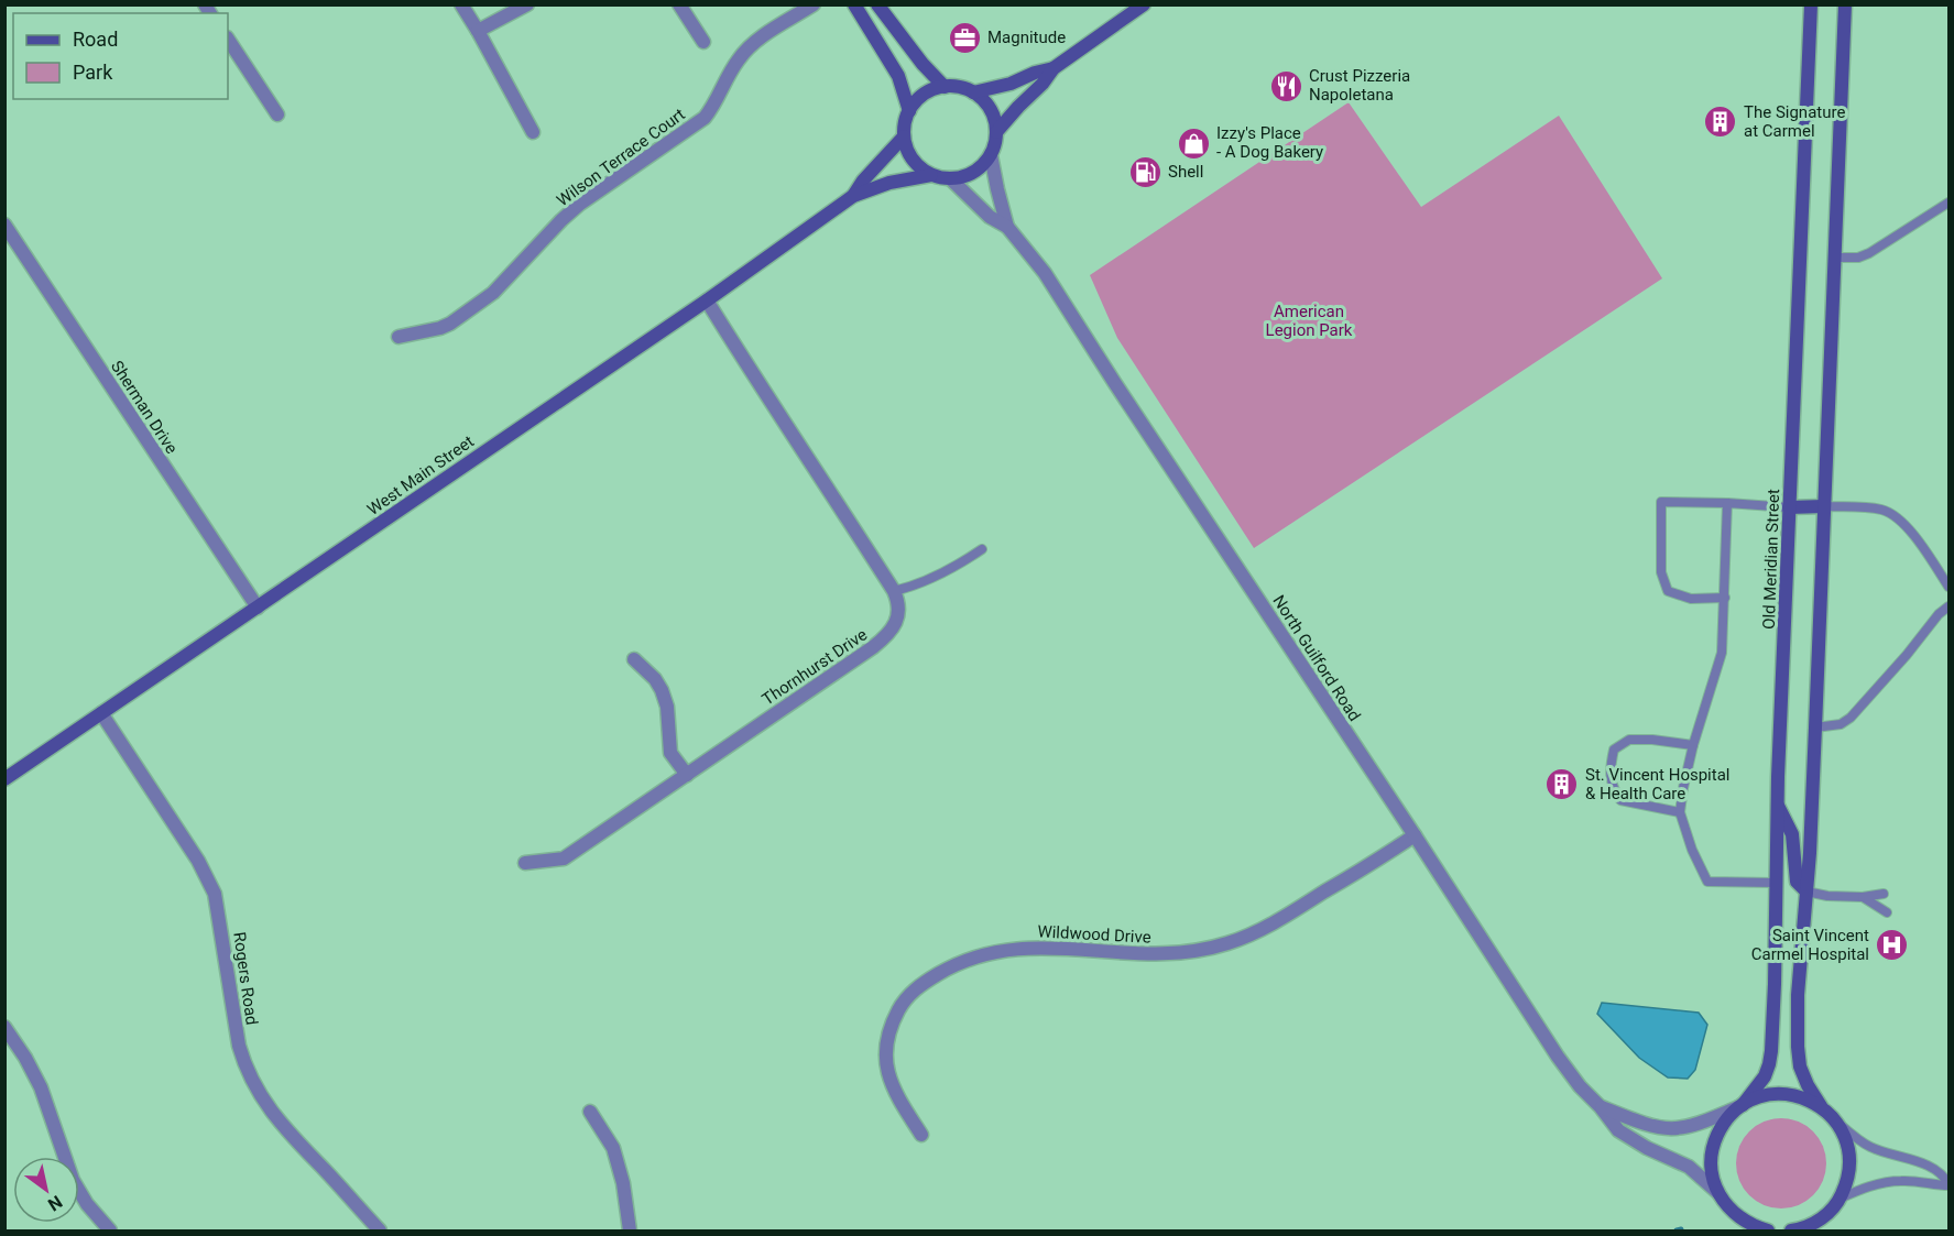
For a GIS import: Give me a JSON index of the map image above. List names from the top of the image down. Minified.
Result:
{"streets":{"main road":["West Main Street","Old Meridian Street"],"street":["Wilson Terrace Court","Sherman Drive","North Guilford Road","Thornhurst Drive","Wildwood Drive","Rogers Road"]},"crossings":[["Sherman Drive","West Main Street"],["West Main Street","North Guilford Road"],["West Main Street","Thornhurst Drive"],["West Main Street","Rogers Road"],["Old Meridian Street","North Guilford Road"],["North Guilford Road","Wildwood Drive"]],"parks":["American Legion Park"],"places":{"office":["Magnitude"],"restaurant":["Crust Pizzeria Napoletana"],"building":["The Signature at Carmel","St. Vincent Hospital & Health Care"],"shop":["Izzy's Place - A Dog Bakery"],"fuel station":["Shell"],"hospital":["Saint Vincent Carmel Hospital"]},"legend":["Road","Park"],"north":"bottom right"}
